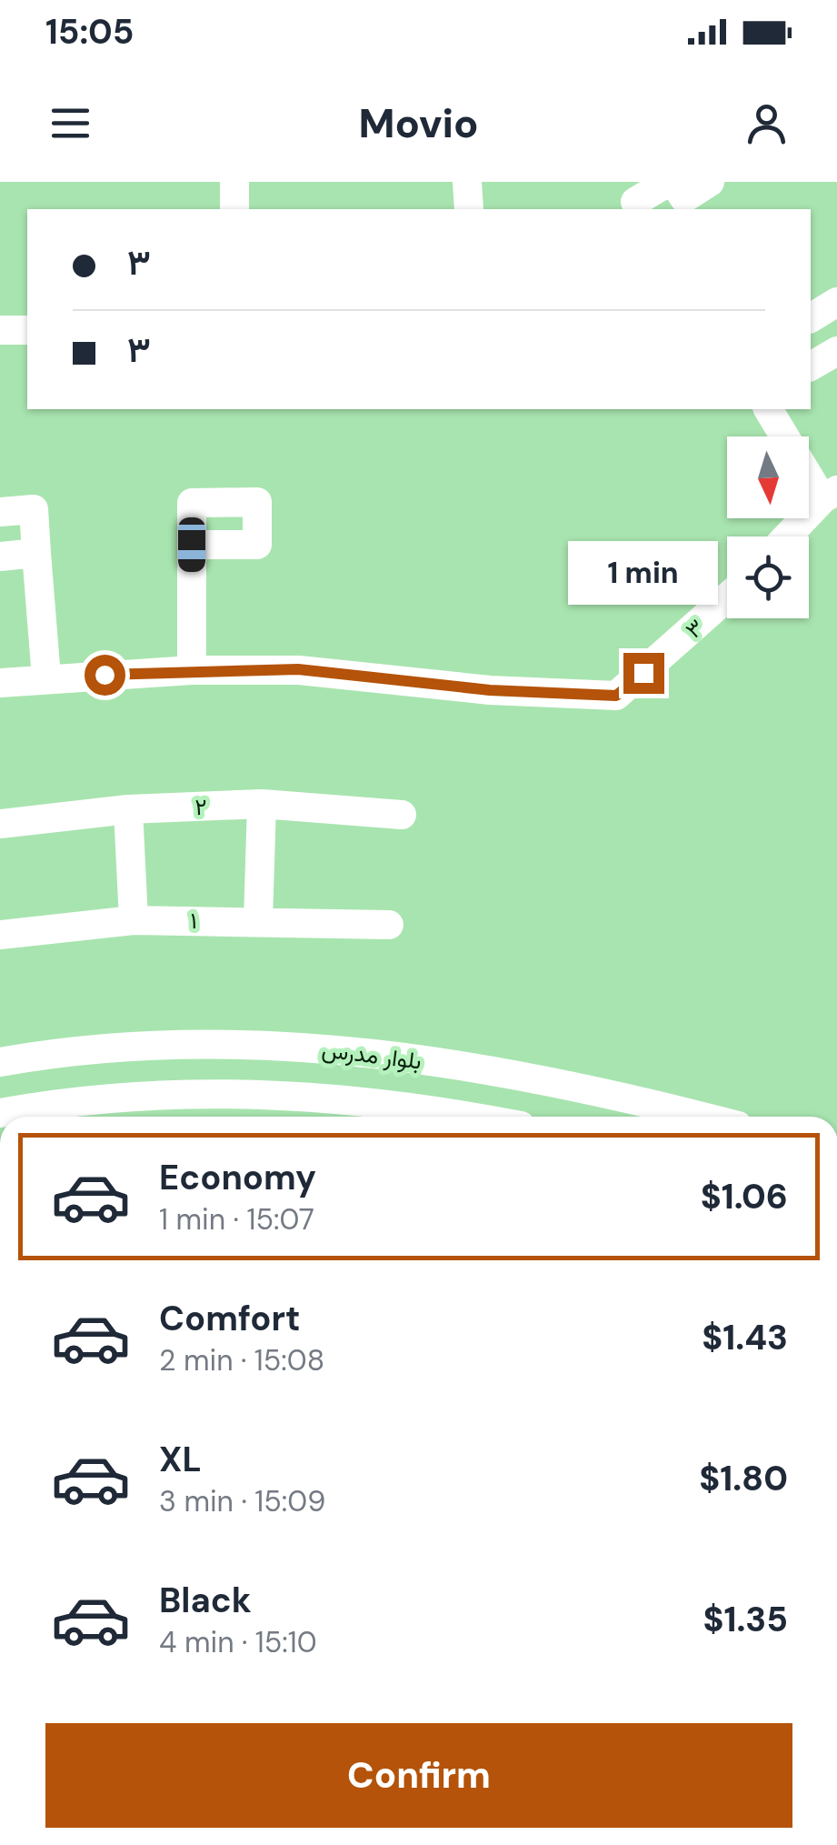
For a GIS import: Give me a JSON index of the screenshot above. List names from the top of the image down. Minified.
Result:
{"streets":{"street":["۳","۲","۱","بلوار مدرس"]},"north":"bottom","page":{"status":"15:05","header":"Movio","banner":["۳","۳"],"bubble":"1 min","list":[{"name":"Economy","note":"1 min · 15:07","value":"$1.06"},{"name":"Comfort","note":"2 min · 15:08","value":"$1.43"},{"name":"XL","note":"3 min · 15:09","value":"$1.80"},{"name":"Black","note":"4 min · 15:10","value":"$1.35"}],"buttons":"Confirm"}}
